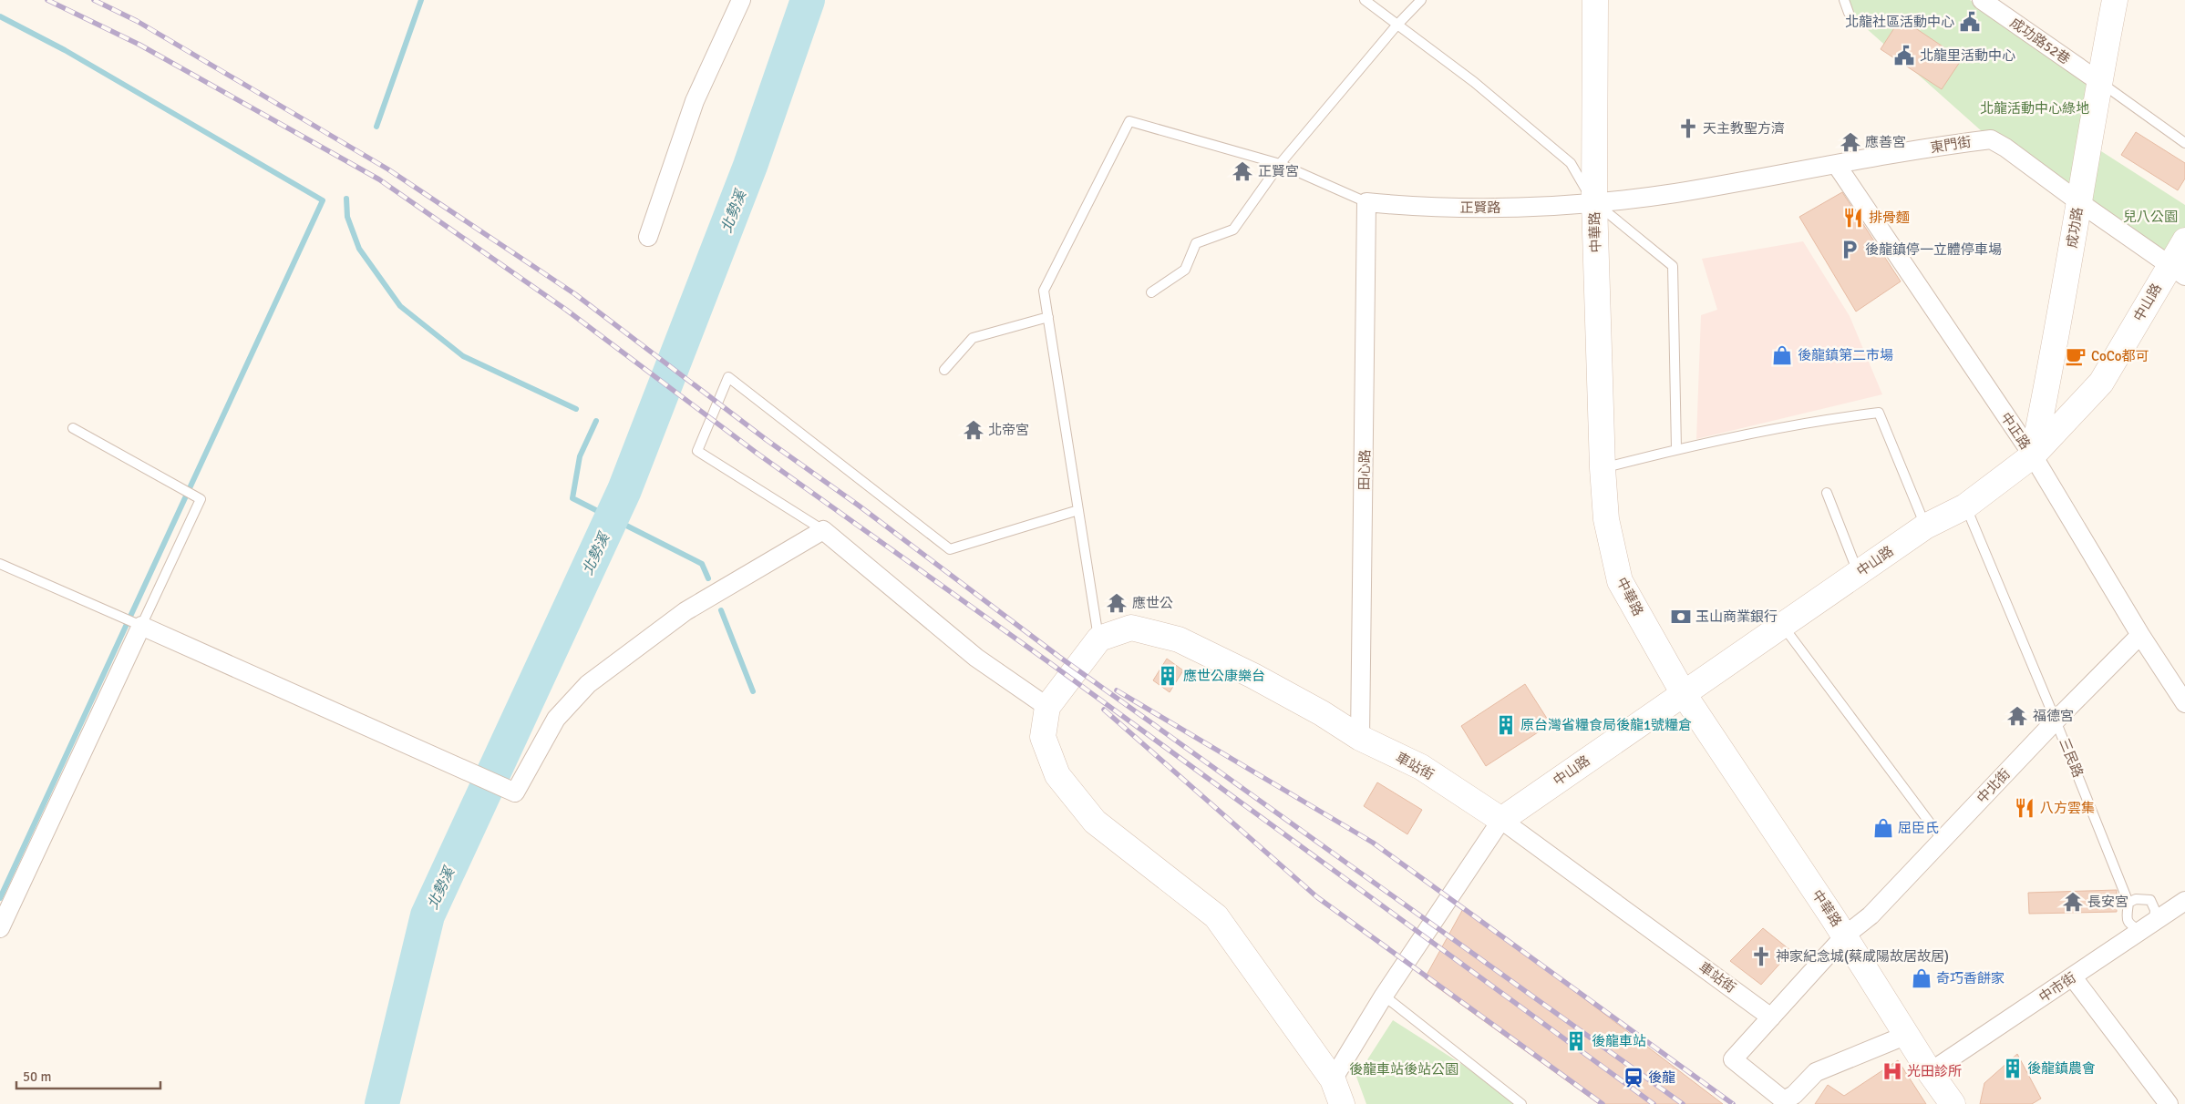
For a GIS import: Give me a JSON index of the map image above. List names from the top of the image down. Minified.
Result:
{"streets":{"street":["成功路52巷","東門街","正賢路","成功路","中華路","中山路","中正路","田心路","車站街","中北街","中市街"],"lane":["三民路"]},"crossings":[["成功路52巷","成功路"],["東門街","正賢路"],["東門街","成功路"],["東門街","中華路"],["東門街","中山路"],["東門街","中正路"],["正賢路","中華路"],["正賢路","田心路"],["成功路","中山路"],["成功路","中正路"],["中華路","中山路"],["中華路","中北街"],["中華路","中市街"],["中山路","中正路"],["中山路","三民路"],["中山路","車站街"],["中正路","中北街"],["田心路","車站街"],["三民路","中北街"],["三民路","中市街"]],"water":["北勢溪"],"parks":["北龍活動中心綠地","兒八公園","後龍車站後站公園"],"places":{"public building":["北龍社區活動中心","北龍里活動中心"],"church":["天主教聖方濟","神家紀念城(蔡咸陽故居故居)"],"temple":["應善宮","正賢宮","北帝宮","應世公","福德宮","長安宮"],"restaurant":["排骨麵","八方雲集"],"parking":["後龍鎮停一立體停車場"],"shop":["後龍鎮第二市場","屈臣氏","奇巧香餅家"],"cafe":["CoCo都可"],"bank":["玉山商業銀行"],"building":["應世公康樂台","原台灣省糧食局後龍1號糧倉","後龍車站","後龍鎮農會"],"hospital":["光田診所"],"station":["後龍"]},"scale_bar":"50 m"}
